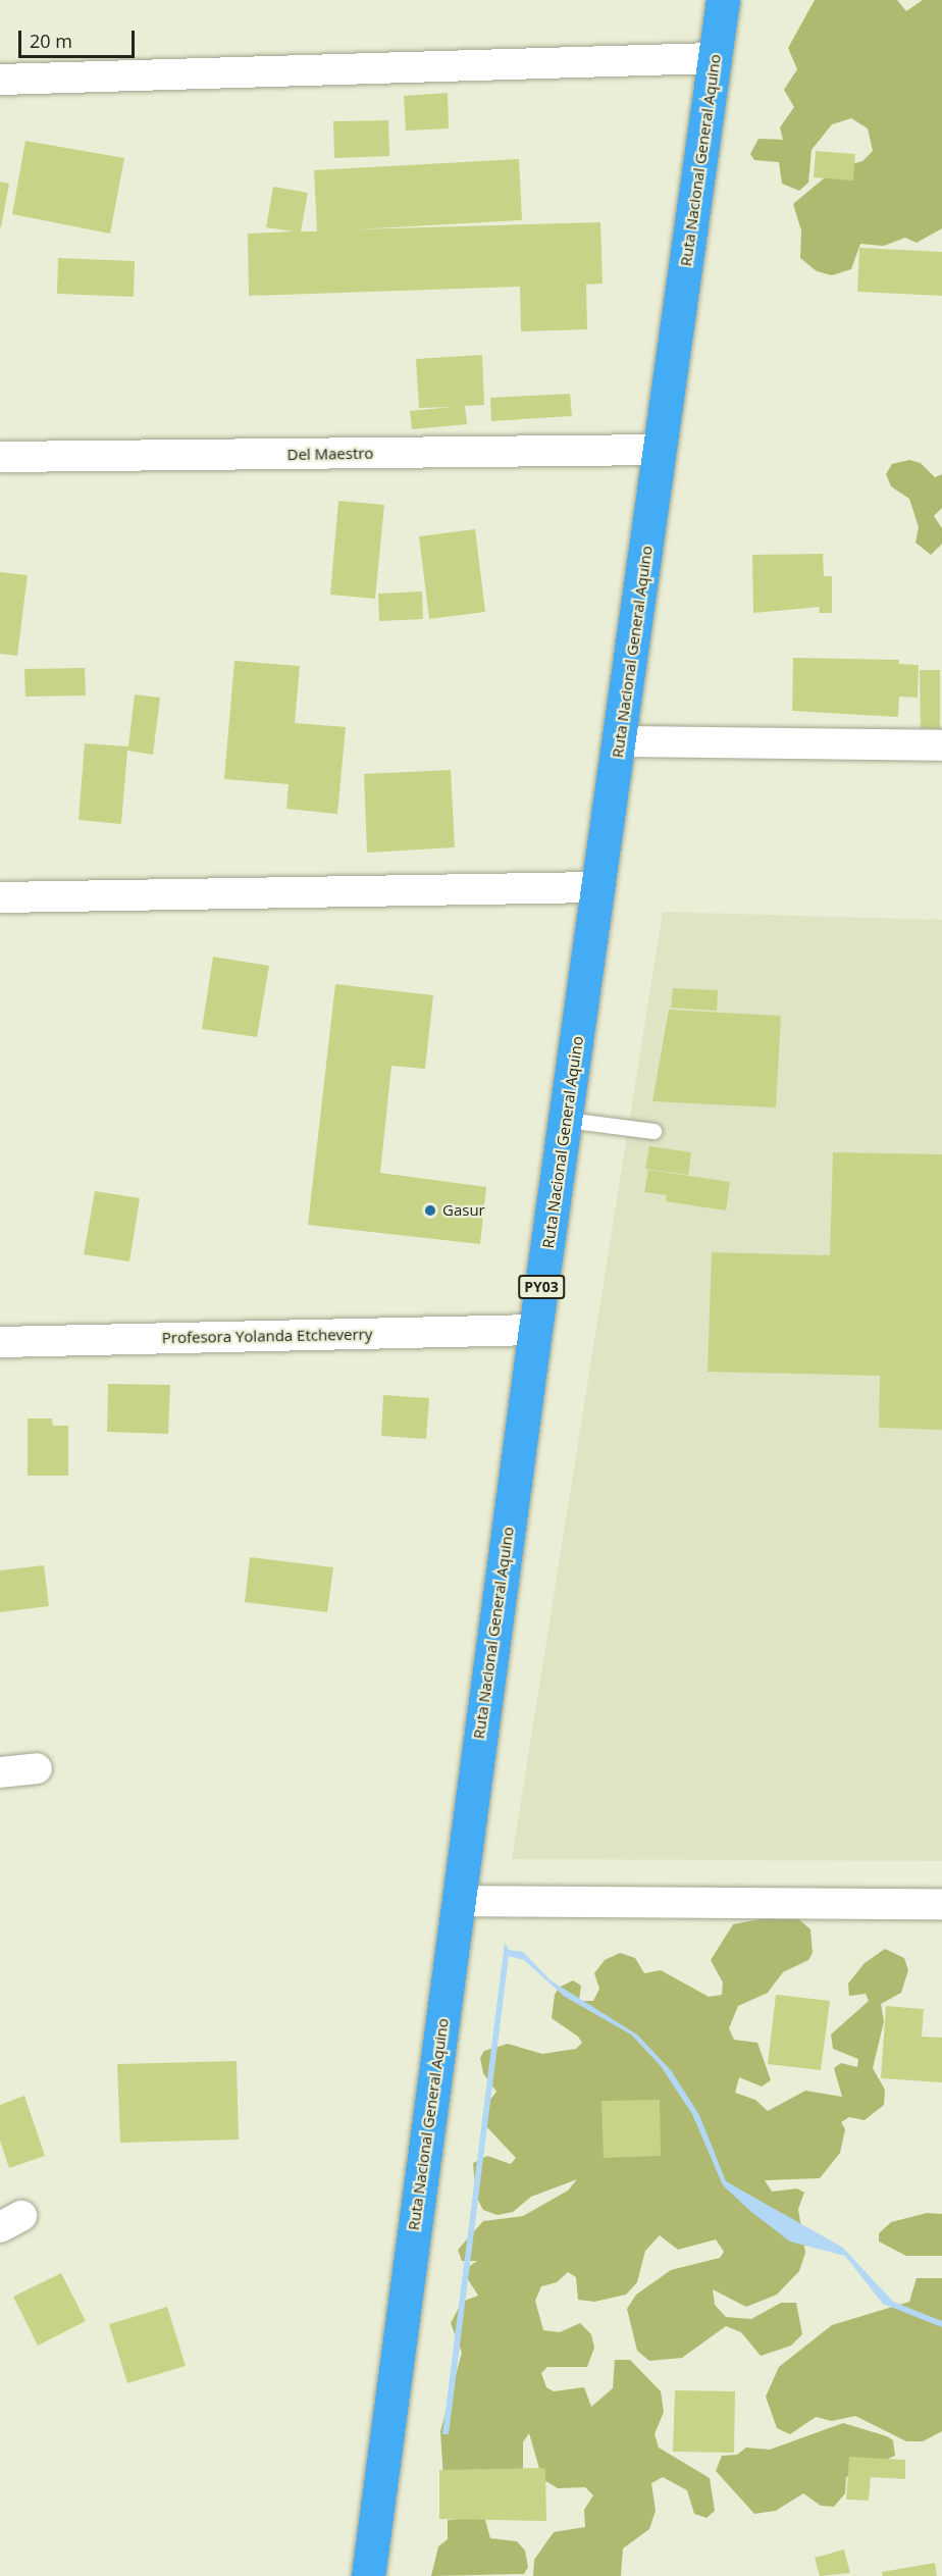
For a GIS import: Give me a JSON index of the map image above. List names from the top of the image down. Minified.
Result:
{"streets":{"highway":["Ruta Nacional General Aquino","PY03"],"street":["Del Maestro","Profesora Yolanda Etcheverry"]},"crossings":[["Ruta Nacional General Aquino","Del Maestro"],["Ruta Nacional General Aquino","Profesora Yolanda Etcheverry"]],"places":["Gasur"],"scale_bar":"20 m"}
